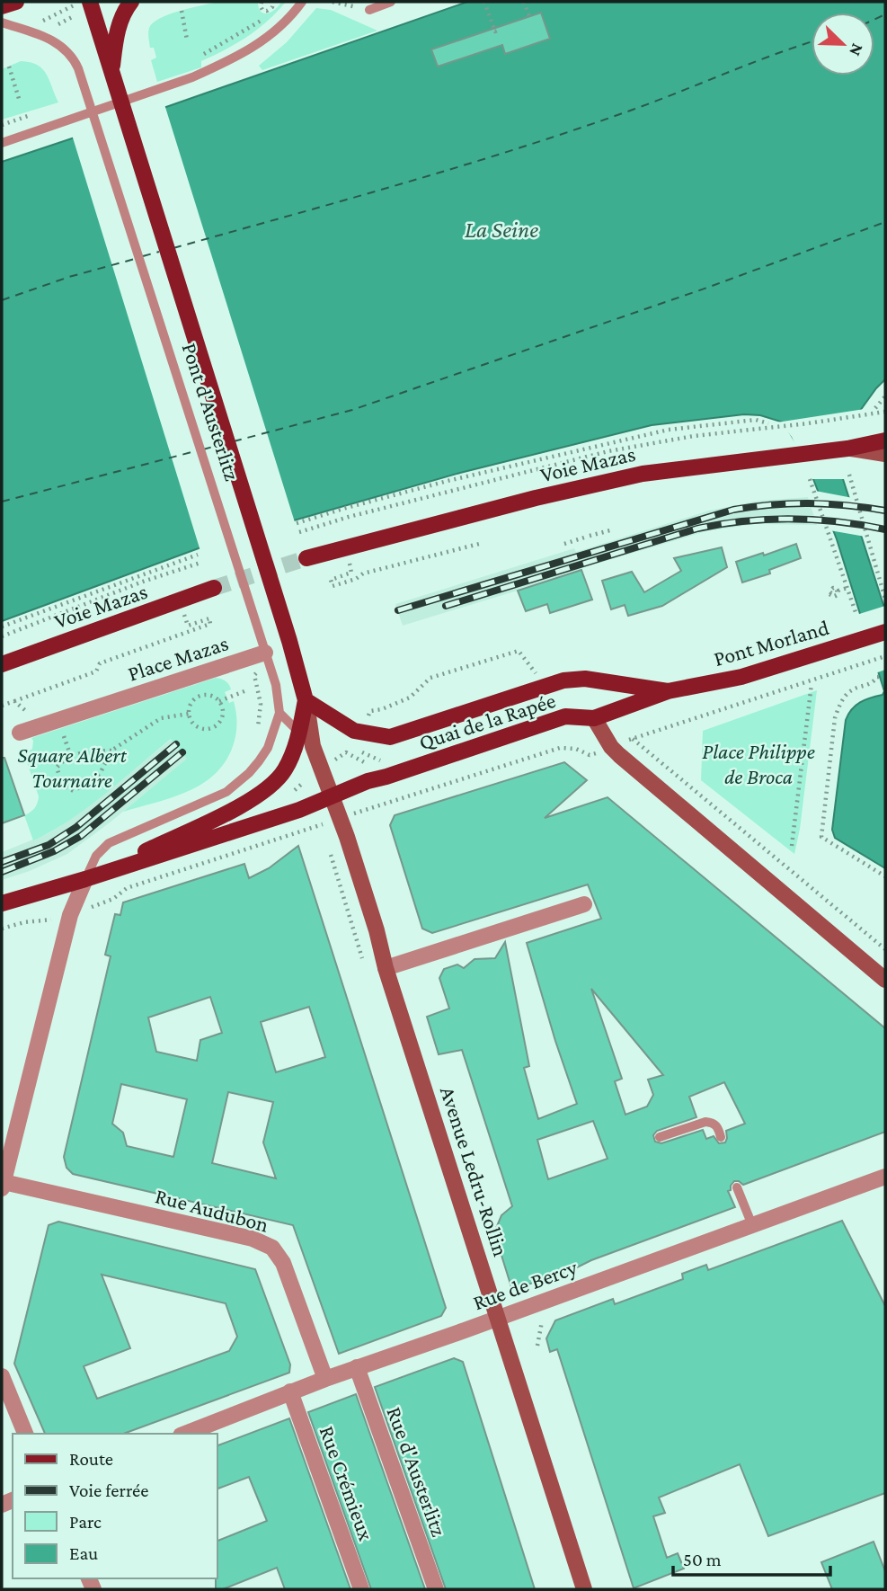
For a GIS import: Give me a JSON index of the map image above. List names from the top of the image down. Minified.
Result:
{"streets":{"main road":["Pont d'Austerlitz","Voie Mazas","Pont Morland","Quai de la Rapée","Avenue Ledru-Rollin"],"street":["Place Mazas","Rue Audubon","Rue de Bercy","Rue d'Austerlitz","Rue Crémieux"]},"crossings":[["Pont d'Austerlitz","Place Mazas"],["Pont d'Austerlitz","Quai de la Rapée"],["Pont d'Austerlitz","Avenue Ledru-Rollin"],["Pont Morland","Quai de la Rapée"],["Quai de la Rapée","Avenue Ledru-Rollin"],["Avenue Ledru-Rollin","Rue de Bercy"],["Rue Audubon","Rue de Bercy"],["Rue de Bercy","Rue d'Austerlitz"],["Rue de Bercy","Rue Crémieux"]],"water":["La Seine"],"parks":["Place Philippe de Broca","Square Albert Tournaire"],"legend":["Route","Voie ferrée","Parc","Eau"],"scale_bar":"50 m","north":"bottom right"}
